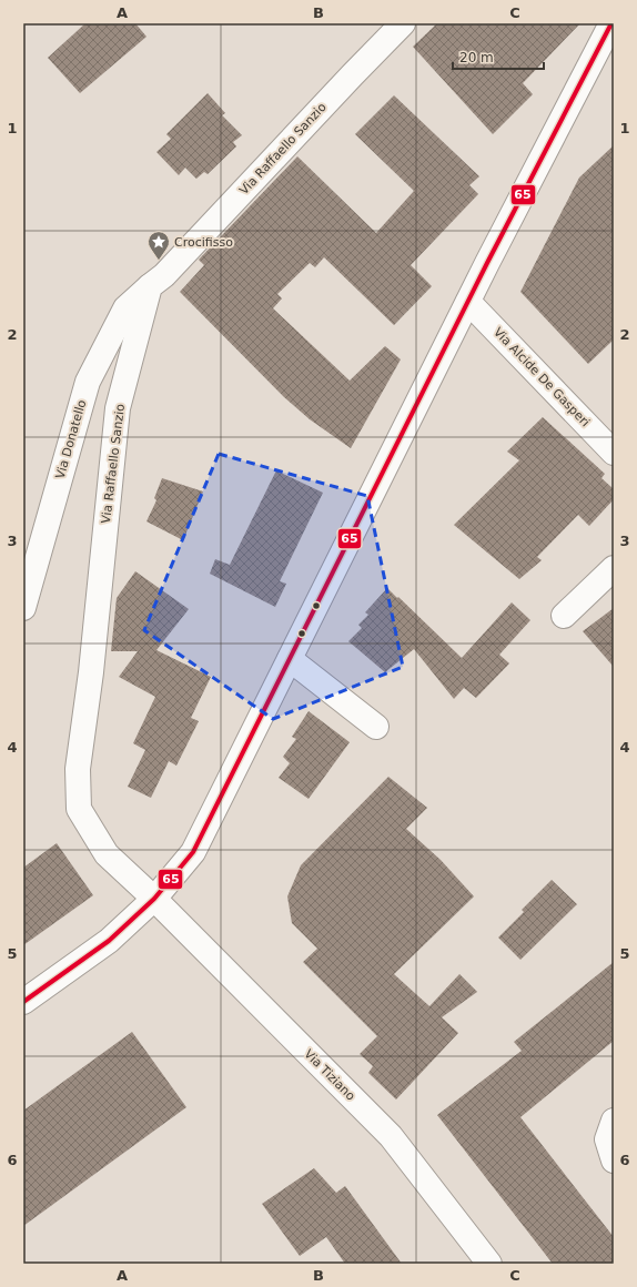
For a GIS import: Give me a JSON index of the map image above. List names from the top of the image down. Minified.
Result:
{"streets":{"street":["Via Raffaello Sanzio","Via Alcide De Gasperi","Via Donatello","Via Tiziano"]},"crossings":[["Via Raffaello Sanzio","Via Donatello"],["Via Raffaello Sanzio","Via Tiziano"]],"places":{"place":["Crocifisso"]},"lines":["transit line 65"],"scale_bar":"20 m","grid":{"columns":["A","B","C"],"rows":["1","2","3","4","5","6"]}}
